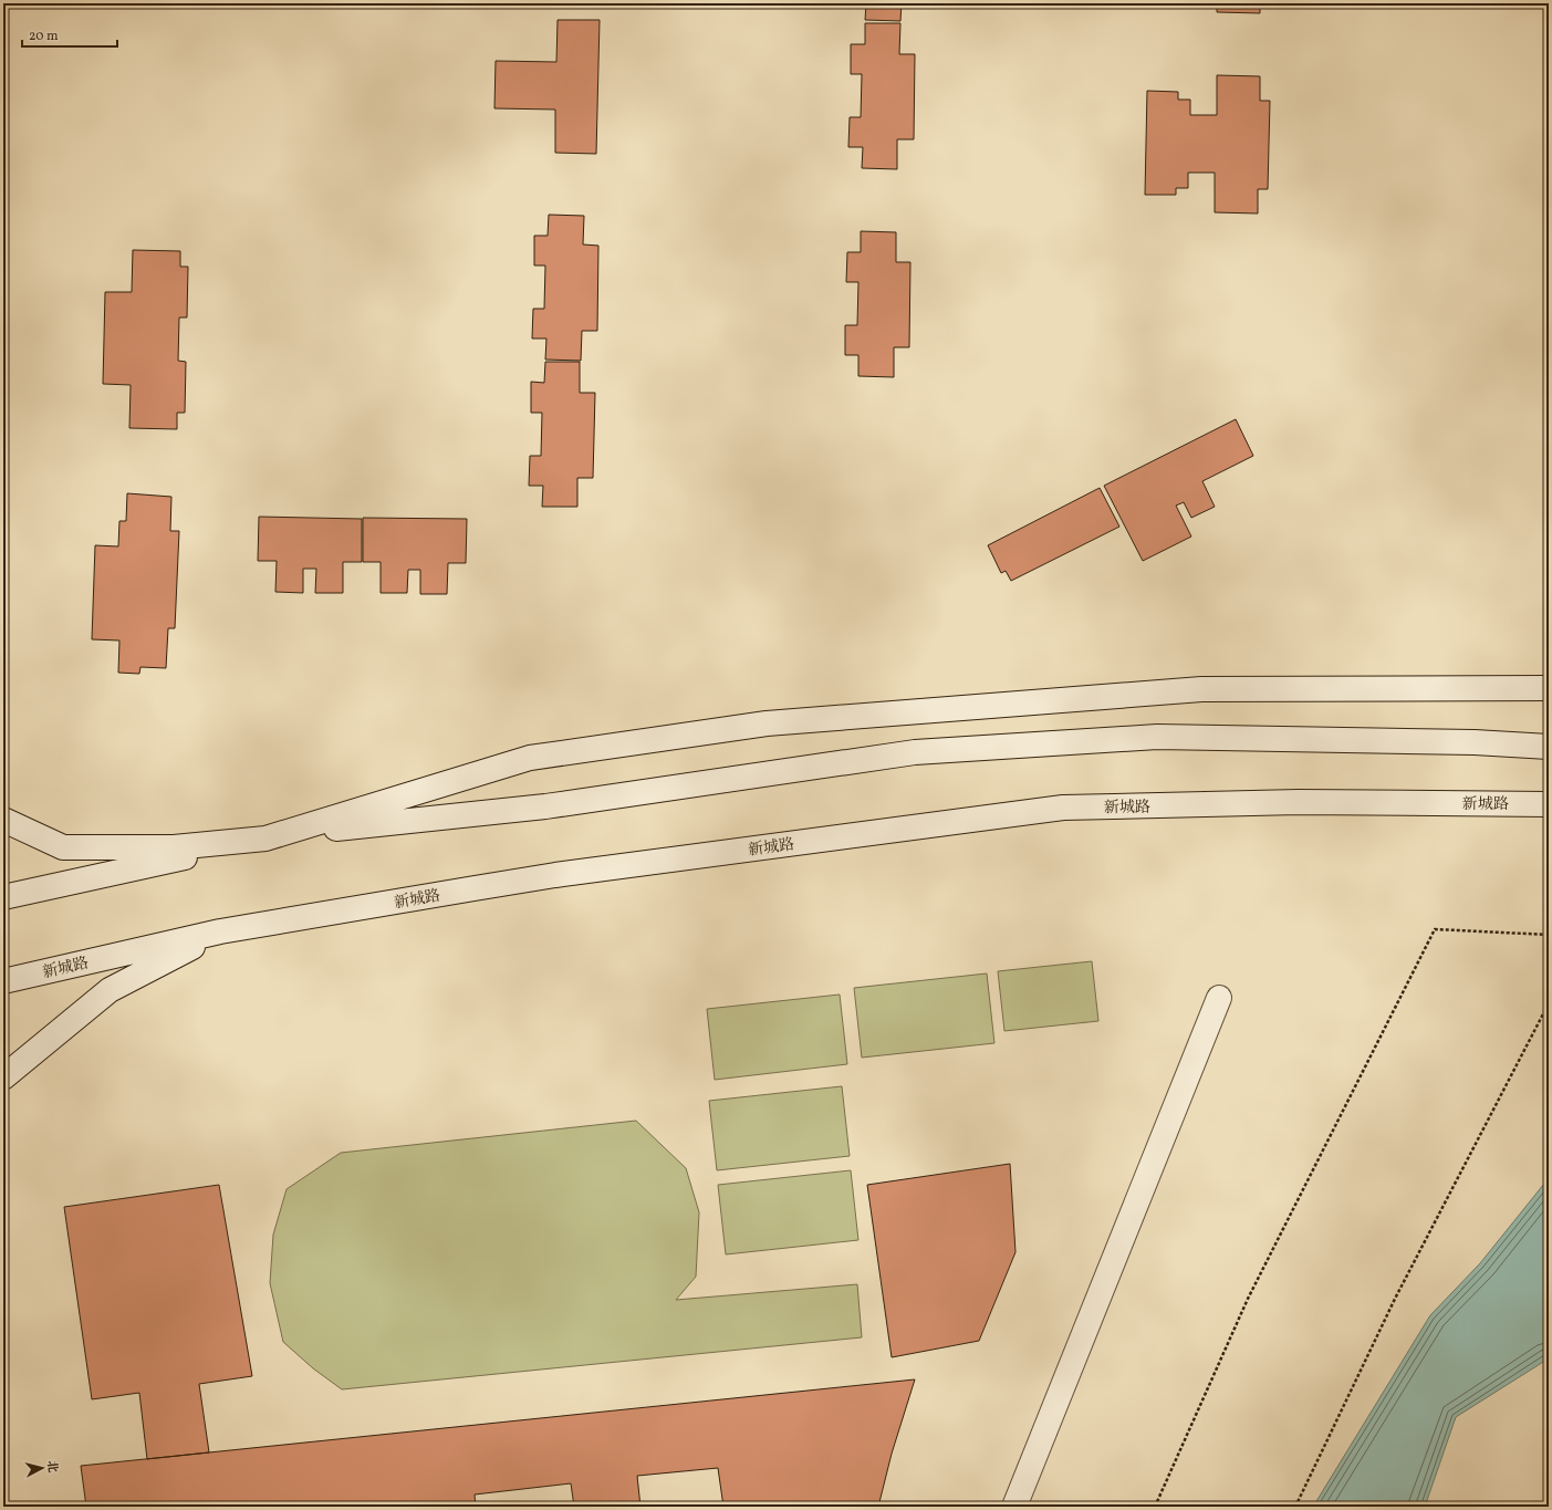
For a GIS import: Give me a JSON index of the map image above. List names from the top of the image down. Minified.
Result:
{"streets":{"street":["新城路"]},"scale_bar":"20 m","north":"right"}
